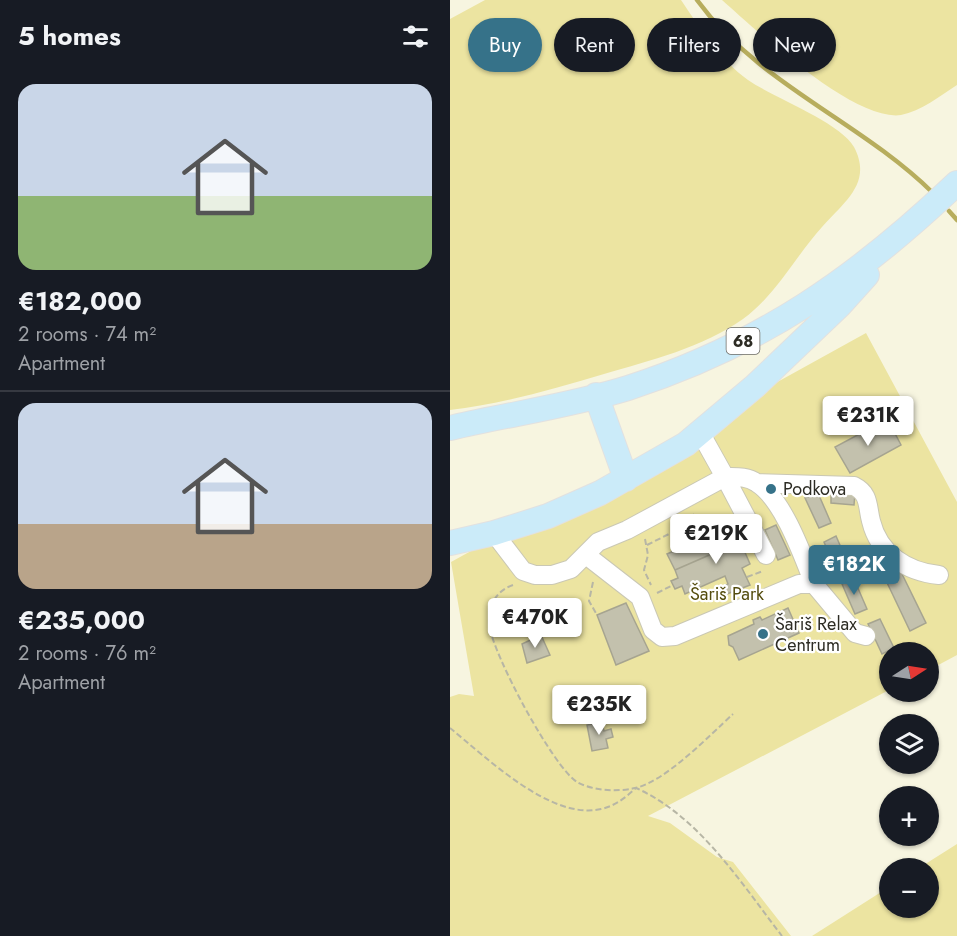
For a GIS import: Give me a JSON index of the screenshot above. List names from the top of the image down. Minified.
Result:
{"streets":{"main road":["68"]},"parks":["Šariš Park"],"places":["Podkova","Šariš Relax Centrum"],"north":"right","page":{"heading":"5 homes","chip":["Buy","Rent","Filters","New"],"list":[{"name":"€182,000","note":"2 rooms · 74 m² · Apartment"},{"name":"€235,000","note":"2 rooms · 76 m² · Apartment"}],"price":["€231K","€219K","€182K","€470K","€235K"],"map_buttons":["+","−"]}}
